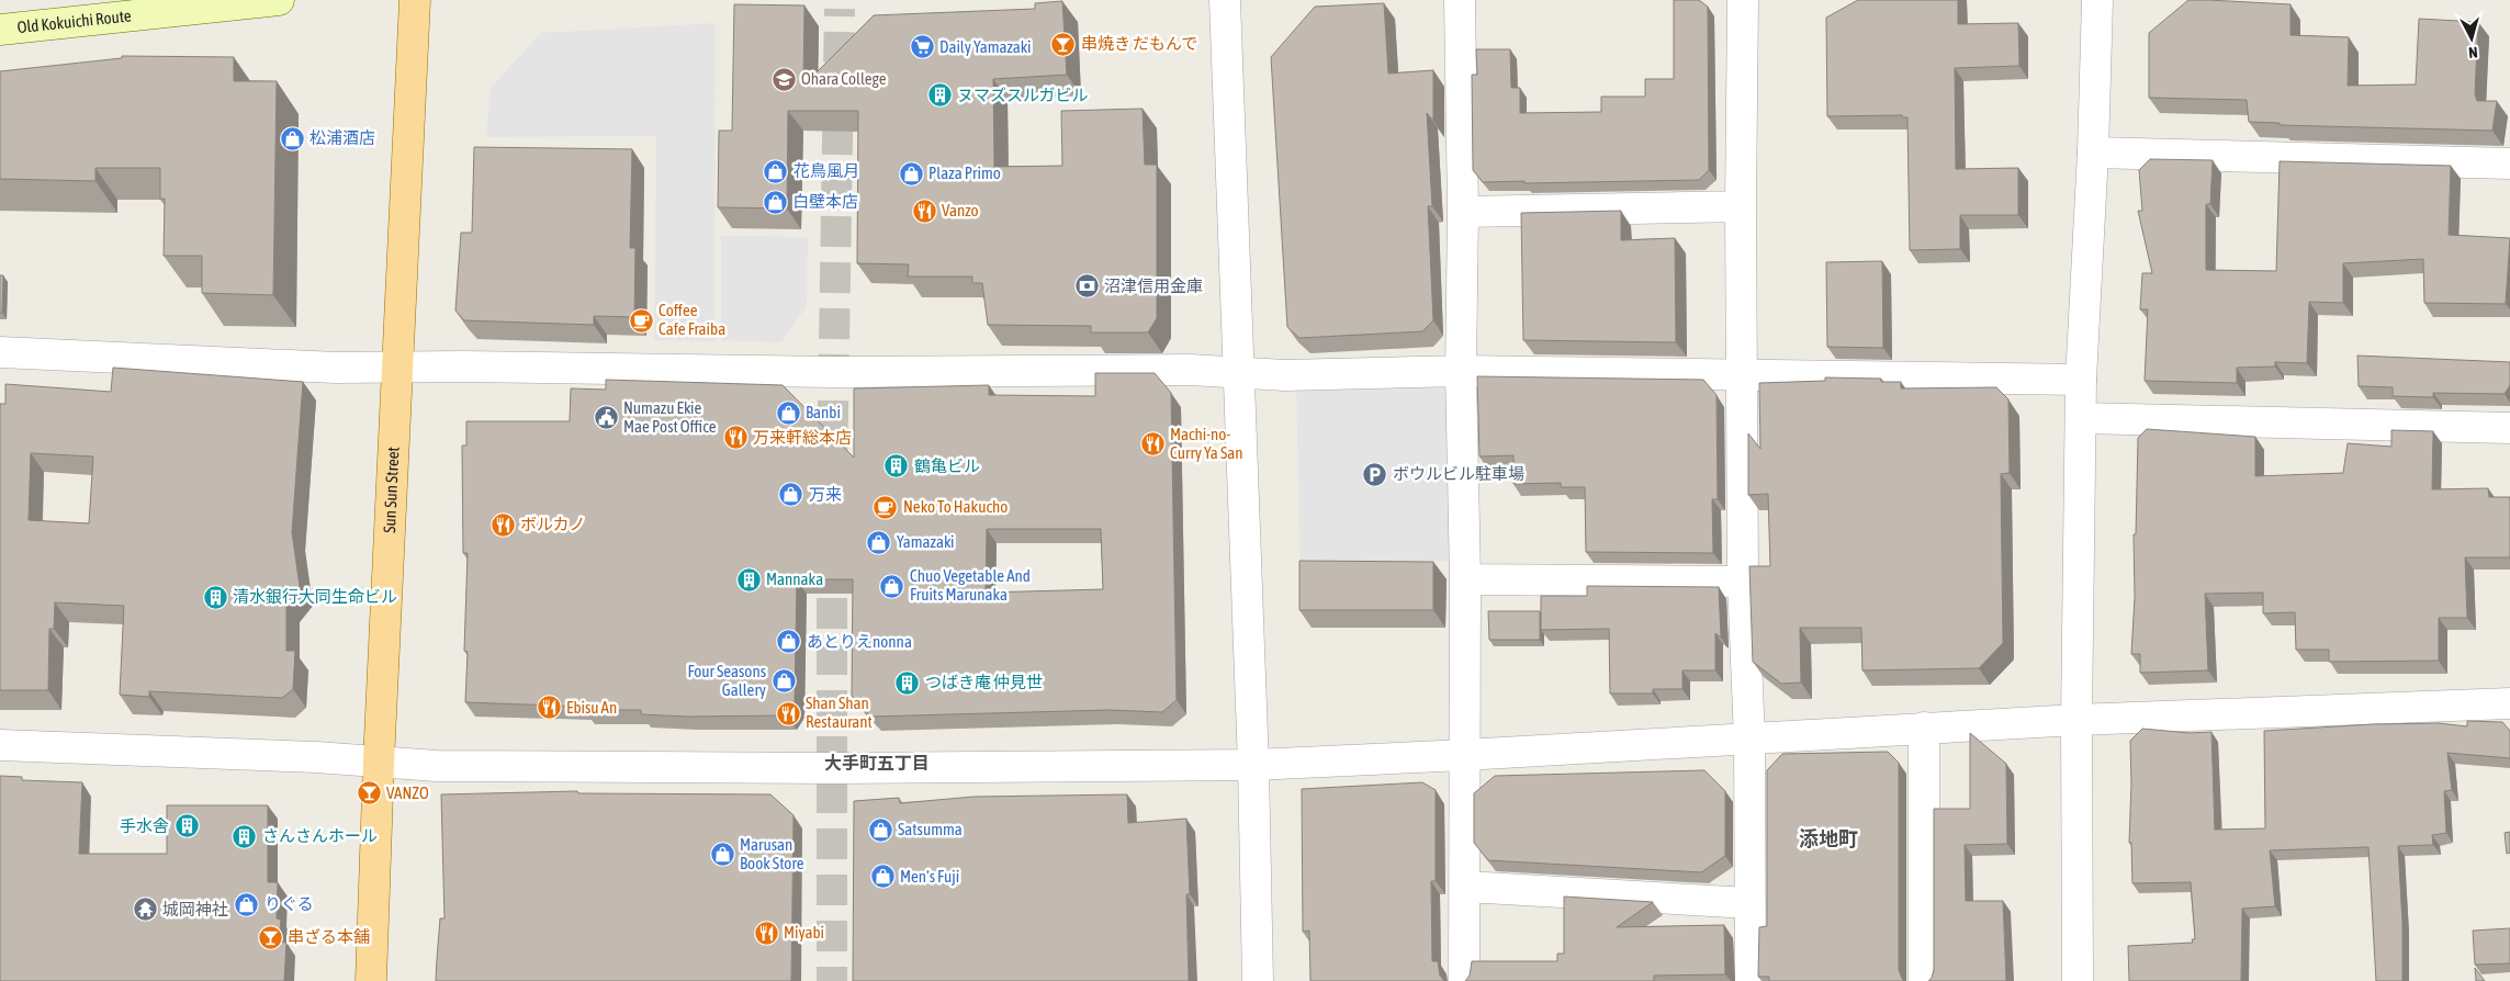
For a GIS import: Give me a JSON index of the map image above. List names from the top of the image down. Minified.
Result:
{"streets":{"main road":["Old Kokuichi Route","Sun Sun Street"]},"districts":["大手町五丁目","添地町"],"places":{"bar":["串焼き だもんで","VANZO","串ざる本舗"],"supermarket":["Daily Yamazaki"],"school or university":["Ohara College"],"building":["ヌマズスルガビル","鶴亀ビル","Mannaka","清水銀行大同生命ビル","つばき庵 仲見世","手水舎","さんさんホール"],"shop":["松浦酒店","花鳥風月","Plaza Primo","白壁本店","Banbi","万来","Yamazaki","Chuo Vegetable And Fruits Marunaka","あとりえnonna","Four Seasons Gallery","Satsumma","Marusan Book Store","Men’s Fuji","りぐる"],"restaurant":["Vanzo","万来軒総本店","Machi-no- Curry Ya San","ボルカノ","Ebisu An","Shan Shan Restaurant","Miyabi"],"bank":["沼津信用金庫"],"cafe":["Coffee Cafe Fraiba","Neko To Hakucho"],"public building":["Numazu Ekie Mae Post Office"],"parking":["ボウルビル駐車場"],"temple":["城岡神社"]},"north":"bottom"}
